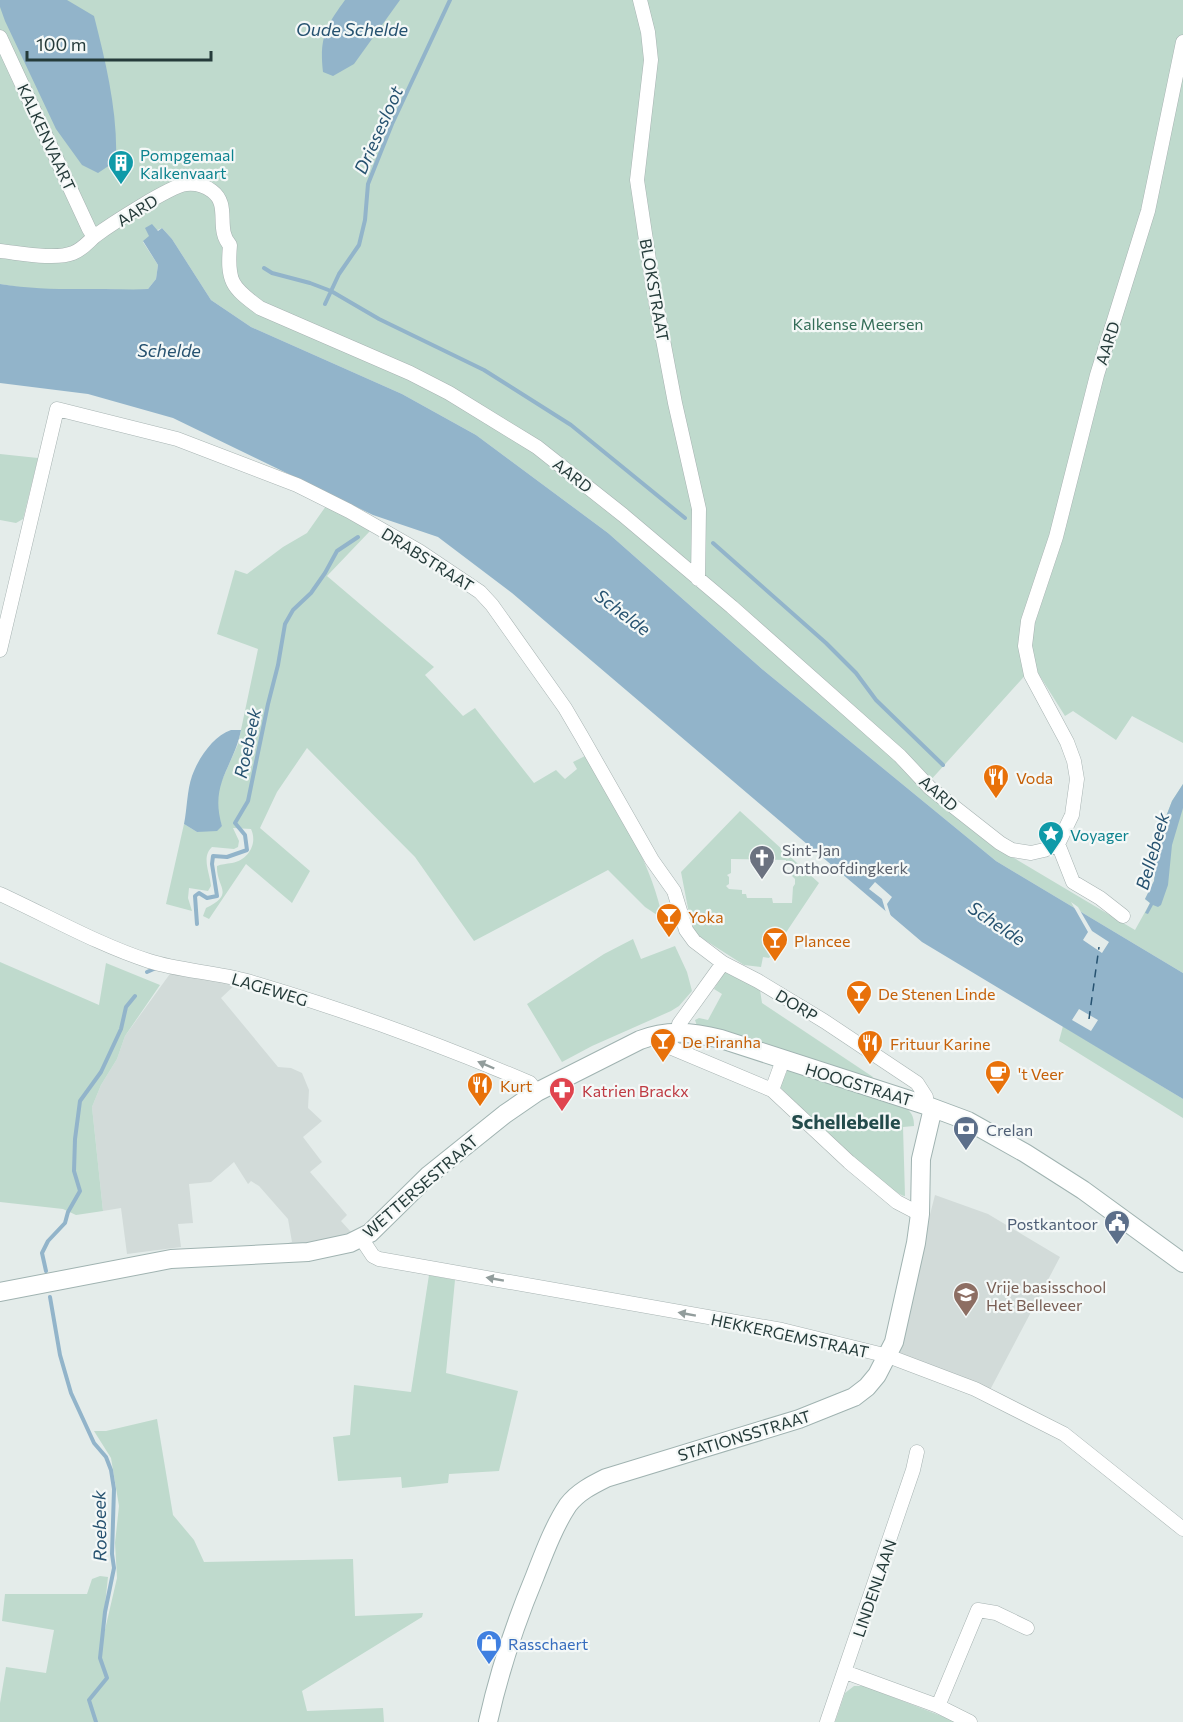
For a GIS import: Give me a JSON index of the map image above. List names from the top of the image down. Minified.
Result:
{"streets":{"main road":["HOOGSTRAAT","WETTERSESTRAAT","STATIONSSTRAAT"],"street":["KALKENVAART","AARD","BLOKSTRAAT","DRABSTRAAT","LAGEWEG","DORP","HEKKERGEMSTRAAT","LINDENLAAN"]},"crossings":[["KALKENVAART","AARD"],["AARD","BLOKSTRAAT"],["DRABSTRAAT","DORP"],["LAGEWEG","WETTERSESTRAAT"],["DORP","HOOGSTRAAT"],["DORP","STATIONSSTRAAT"],["HOOGSTRAAT","WETTERSESTRAAT"],["HOOGSTRAAT","STATIONSSTRAAT"],["WETTERSESTRAAT","HEKKERGEMSTRAAT"],["HEKKERGEMSTRAAT","STATIONSSTRAAT"]],"one_way":["LAGEWEG","HEKKERGEMSTRAAT"],"districts":["Schellebelle"],"water":["Oude Schelde","Driesesloot","Schelde","Roebeek","Bellebeek"],"parks":["Kalkense Meersen"],"places":{"building":["Pompgemaal Kalkenvaart"],"restaurant":["Voda","Frituur Karine","Kurt"],"place":["Voyager"],"church":["Sint-Jan Onthoofdingkerk"],"bar":["Yoka","Plancee","De Stenen Linde","De Piranha"],"cafe":["'t Veer"],"pharmacy":["Katrien Brackx"],"bank":["Crelan"],"public building":["Postkantoor"],"school or university":["Vrije basisschool Het Belleveer"],"shop":["Rasschaert"]},"scale_bar":"100 m"}
